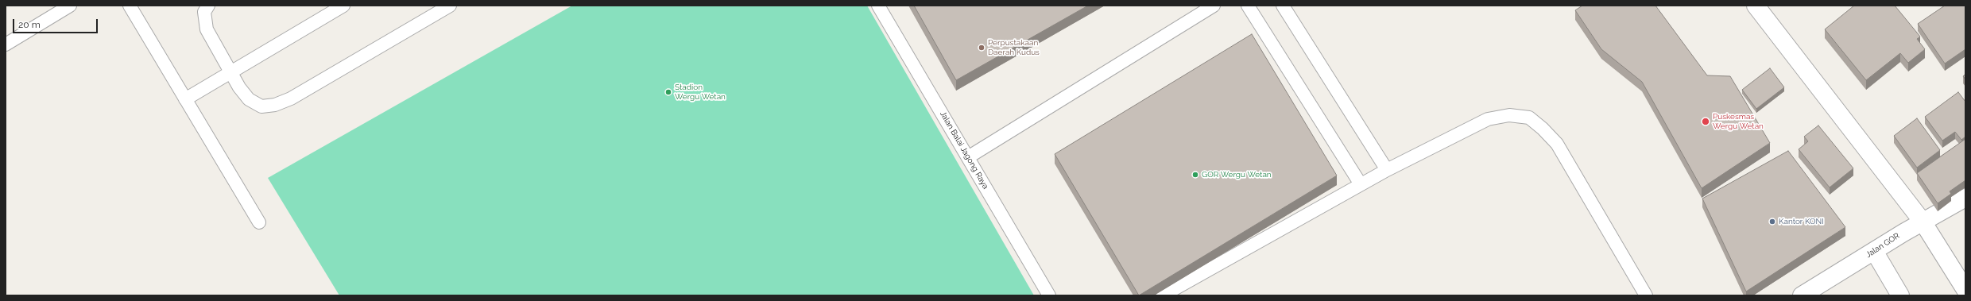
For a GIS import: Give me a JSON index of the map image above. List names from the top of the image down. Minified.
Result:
{"streets":{"street":["Jalan GOR"],"lane":["Jalan Balai Jagong Raya"]},"places":["Perpustakaan Daerah Kudus","Stadion Wergu Wetan","Puskesmas Wergu Wetan","GOR Wergu Wetan","Kantor KONI"],"scale_bar":"20 m"}
